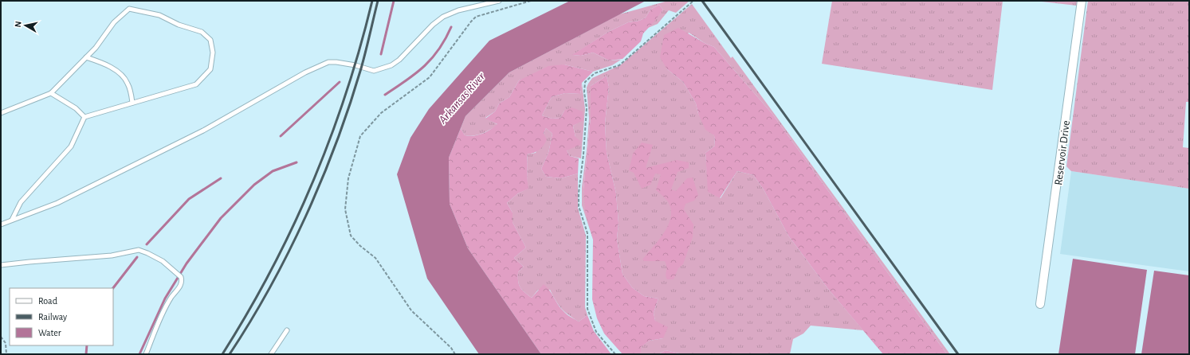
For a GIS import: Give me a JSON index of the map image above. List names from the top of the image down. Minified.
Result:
{"streets":{"street":["Reservoir Drive"]},"water":["Arkansas River"],"legend":["Road","Railway","Water"],"north":"left"}
